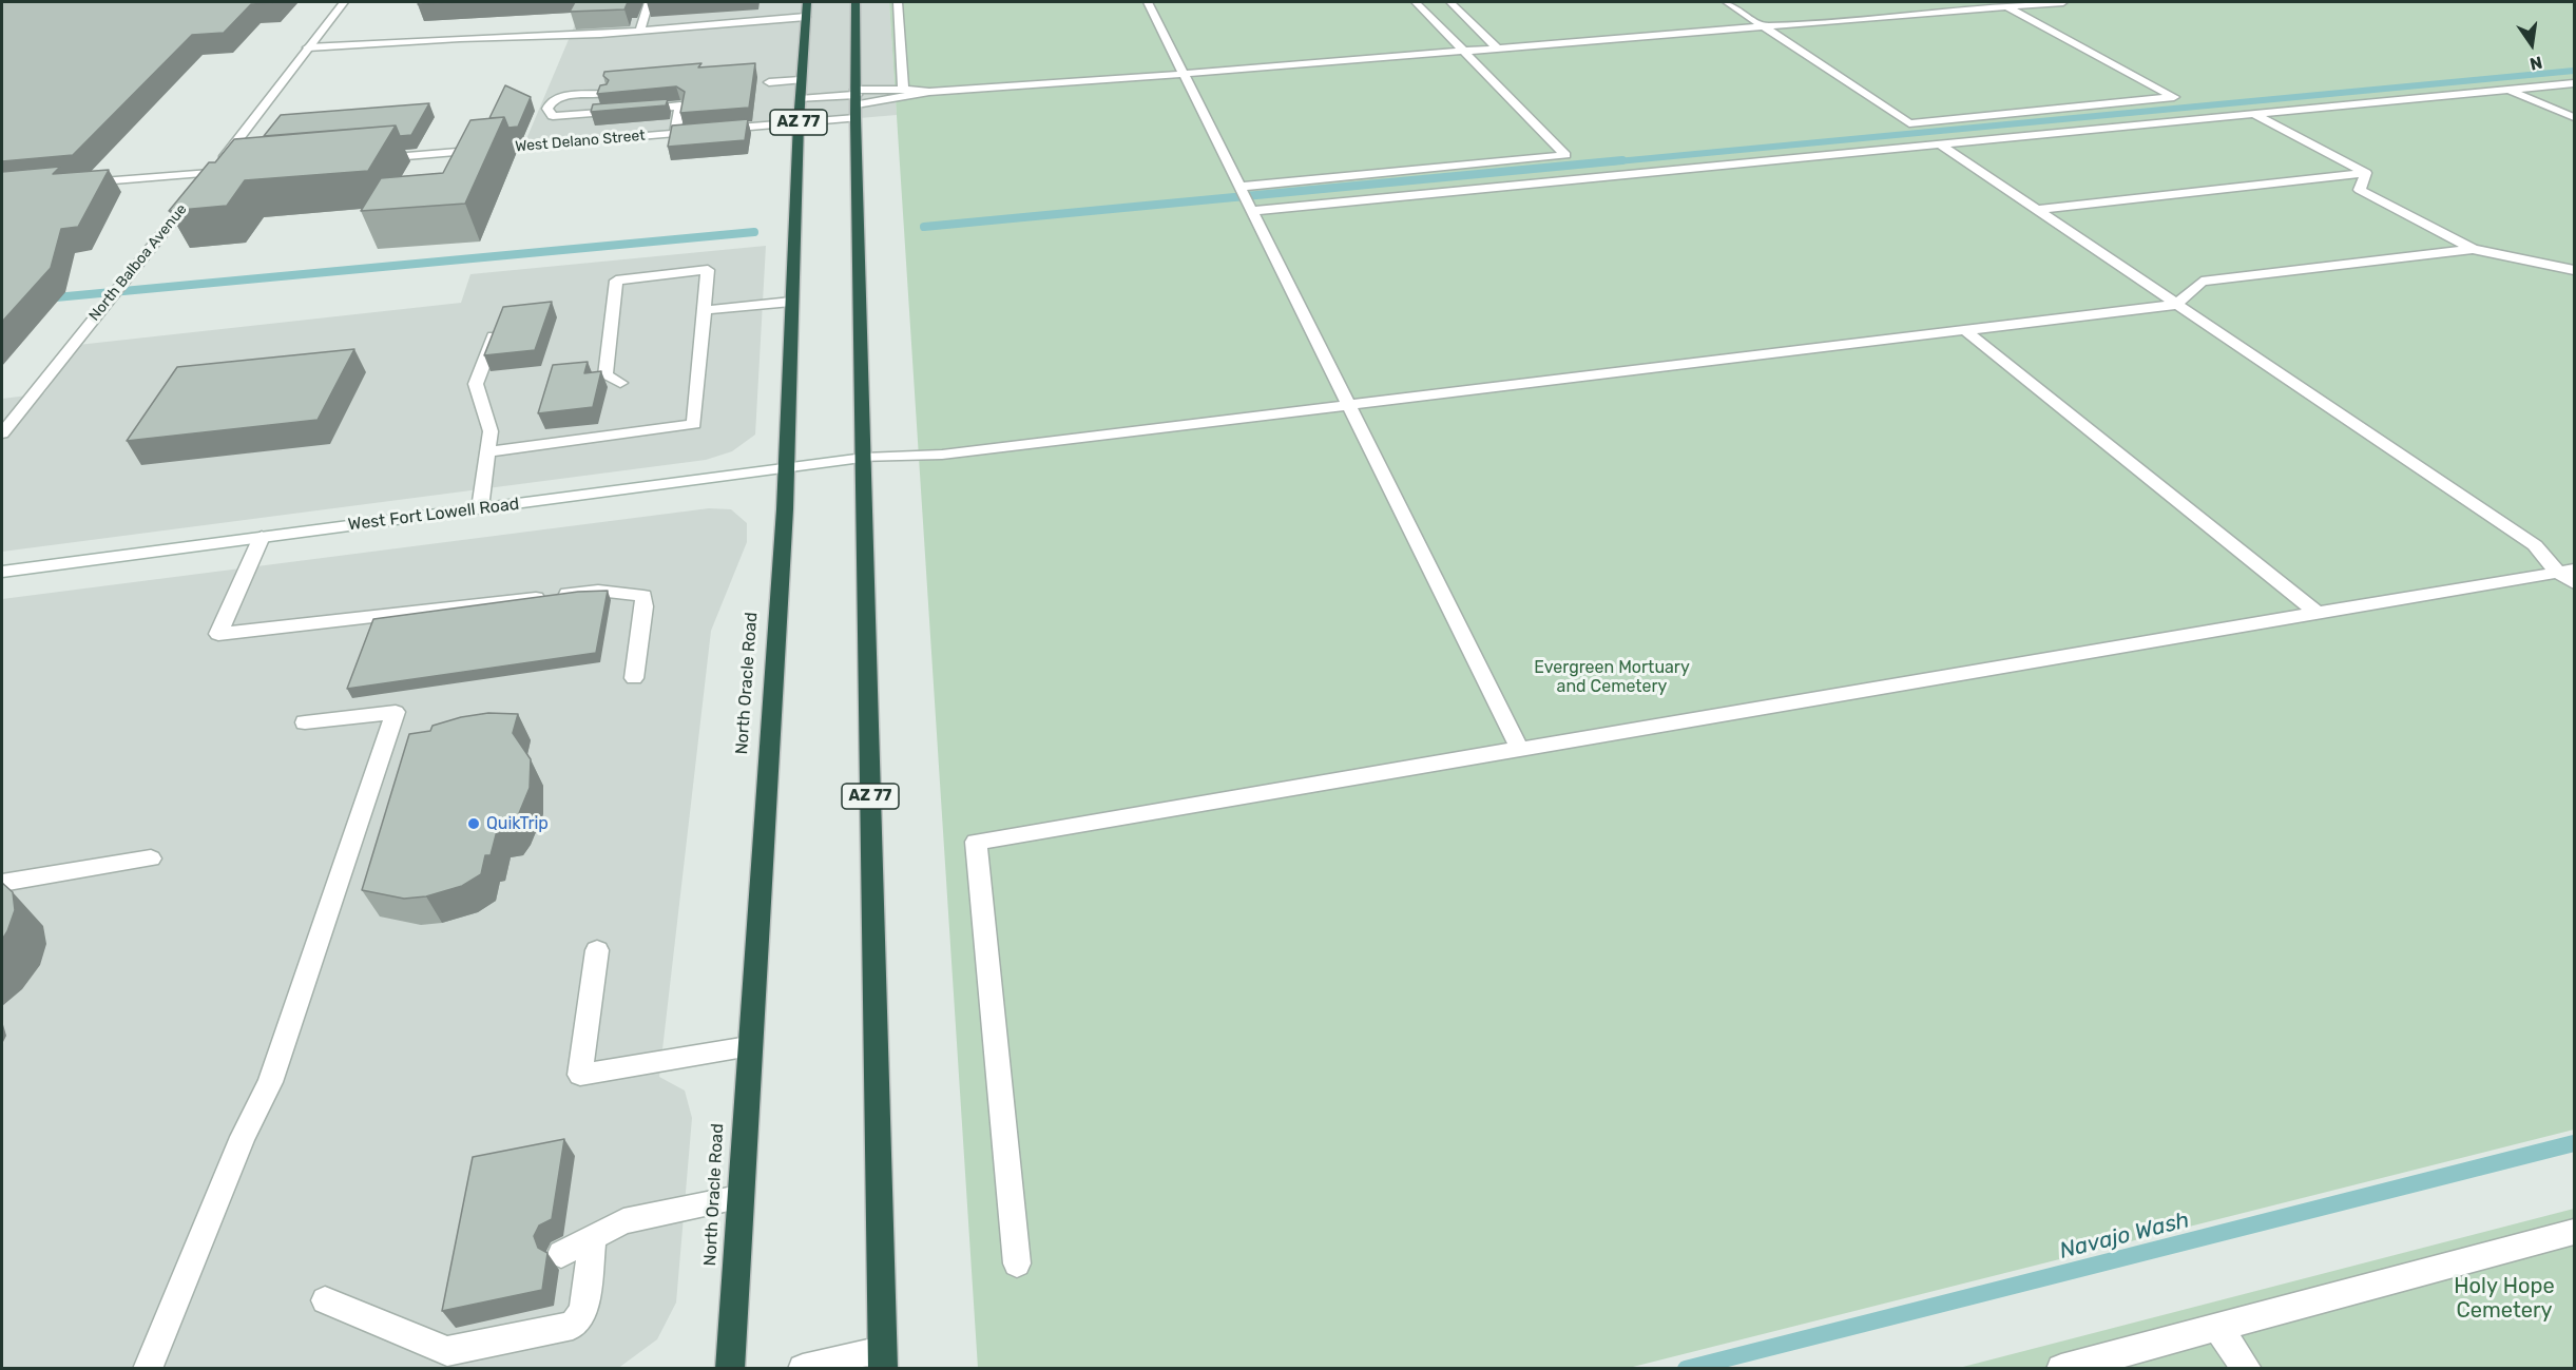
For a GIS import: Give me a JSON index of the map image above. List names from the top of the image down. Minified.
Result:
{"streets":{"highway":["AZ 77","North Oracle Road"],"street":["West Delano Street","North Balboa Avenue","West Fort Lowell Road"]},"crossings":[["AZ 77","West Delano Street"],["AZ 77","West Fort Lowell Road"],["West Delano Street","North Oracle Road"],["West Fort Lowell Road","North Oracle Road"]],"water":["Navajo Wash"],"parks":["Evergreen Mortuary and Cemetery","Holy Hope Cemetery"],"places":["QuikTrip"],"north":"bottom"}
